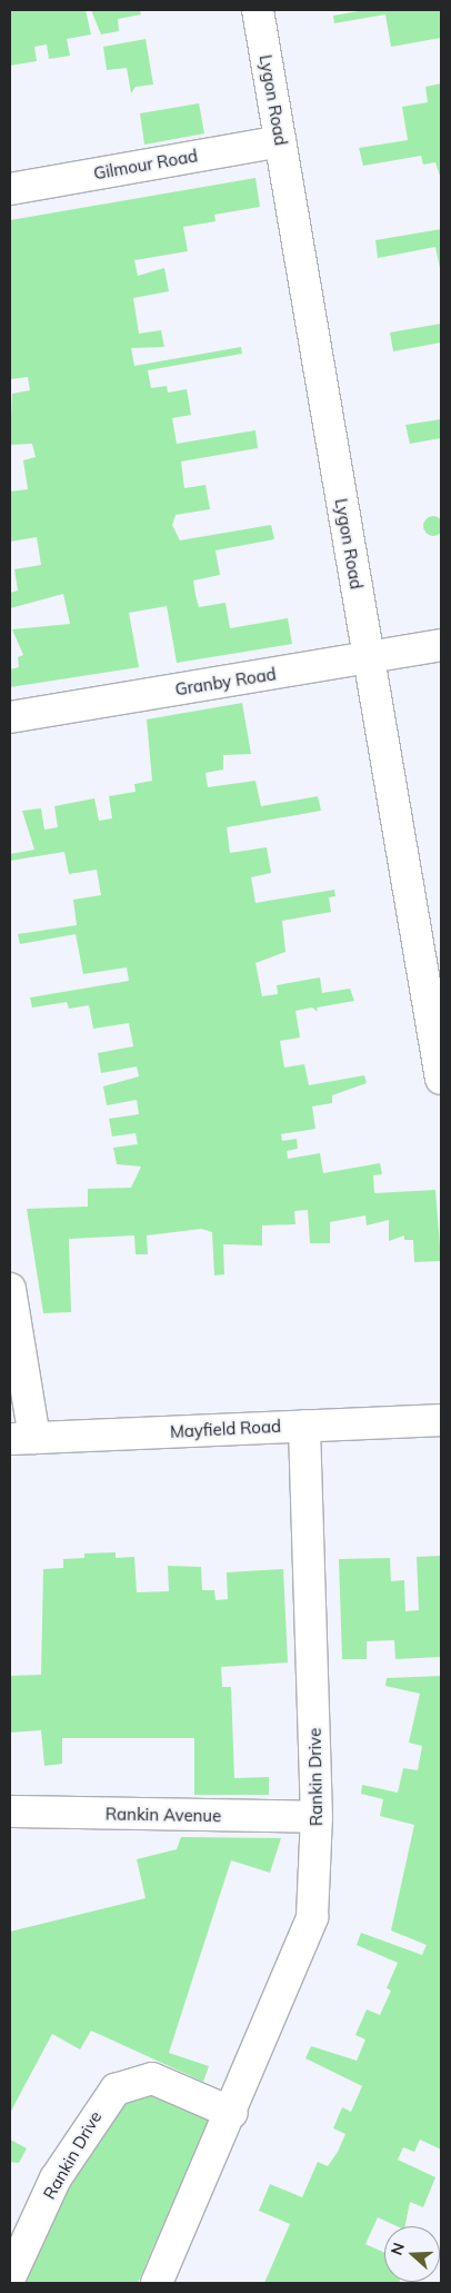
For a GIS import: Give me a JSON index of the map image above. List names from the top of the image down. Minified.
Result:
{"streets":{"street":["Lygon Road","Gilmour Road","Granby Road","Mayfield Road","Rankin Drive","Rankin Avenue"]},"crossings":[["Lygon Road","Gilmour Road"],["Lygon Road","Granby Road"],["Mayfield Road","Rankin Drive"],["Rankin Drive","Rankin Avenue"]],"north":"left"}
